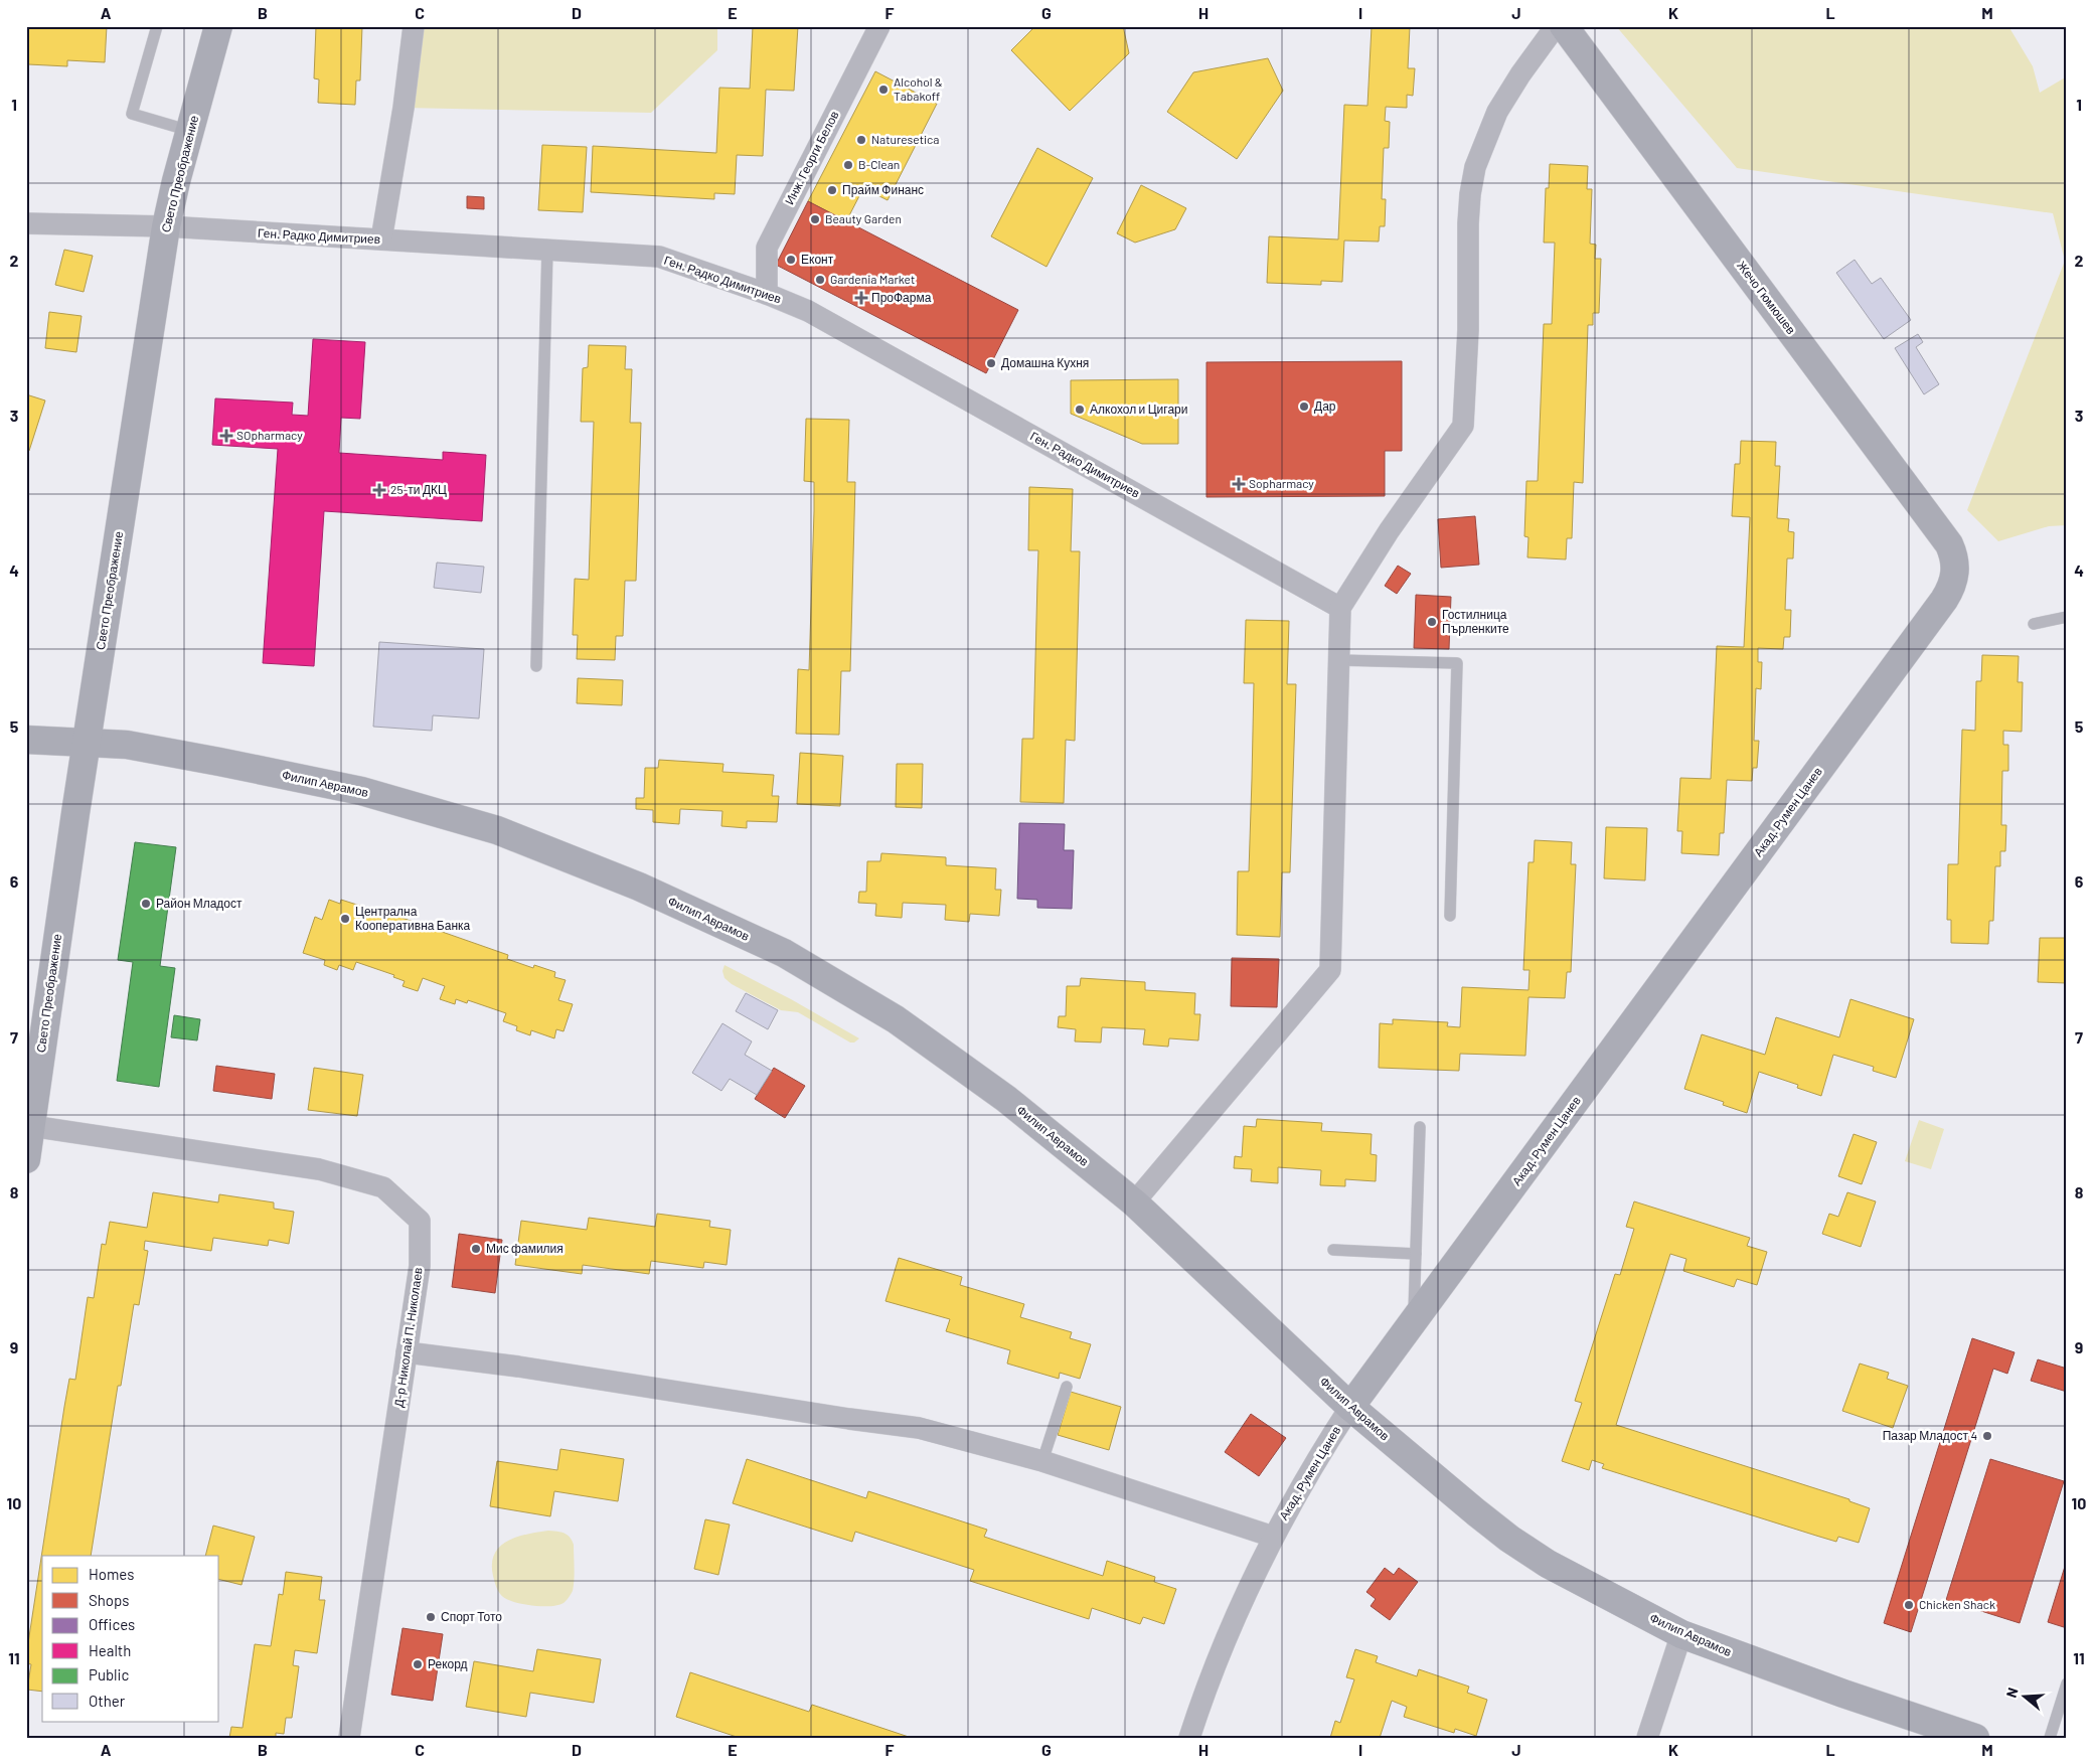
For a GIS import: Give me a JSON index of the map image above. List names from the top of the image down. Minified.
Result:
{"streets":{"street":["Инж. Георги Белов","Свето Преображение","Ген. Радко Димитриев","Жечо Гюмюшев","Филип Аврамов","Акад. Румен Цанев","Д-р Николай П. Николаев"]},"crossings":[["Инж. Георги Белов","Ген. Радко Димитриев"],["Свето Преображение","Ген. Радко Димитриев"],["Свето Преображение","Филип Аврамов"],["Свето Преображение","Д-р Николай П. Николаев"],["Жечо Гюмюшев","Акад. Румен Цанев"],["Филип Аврамов","Акад. Румен Цанев"]],"places":{"other":["Alcohol & Tabakoff","Naturesetica","B-Clean","Прайм Финанс","Beauty Garden","Еконт","Gardenia Market","Домашна Кухня","Дар","Алкохол и Цигари","Гостилница Пърленките","Район Младост","Централна Кооперативна Банка","Мис фамилия","Пазар Младост 4","Chicken Shack","Спорт Тото","Рекорд"],"health":["ПроФарма","SOpharmacy","Sopharmacy","25-ти ДКЦ"]},"legend":["Homes","Shops","Offices","Health","Public","Other"],"north":"left","grid":{"columns":["A","B","C","D","E","F","G","H","I","J","K","L","M"],"rows":["1","2","3","4","5","6","7","8","9","10","11"]}}
